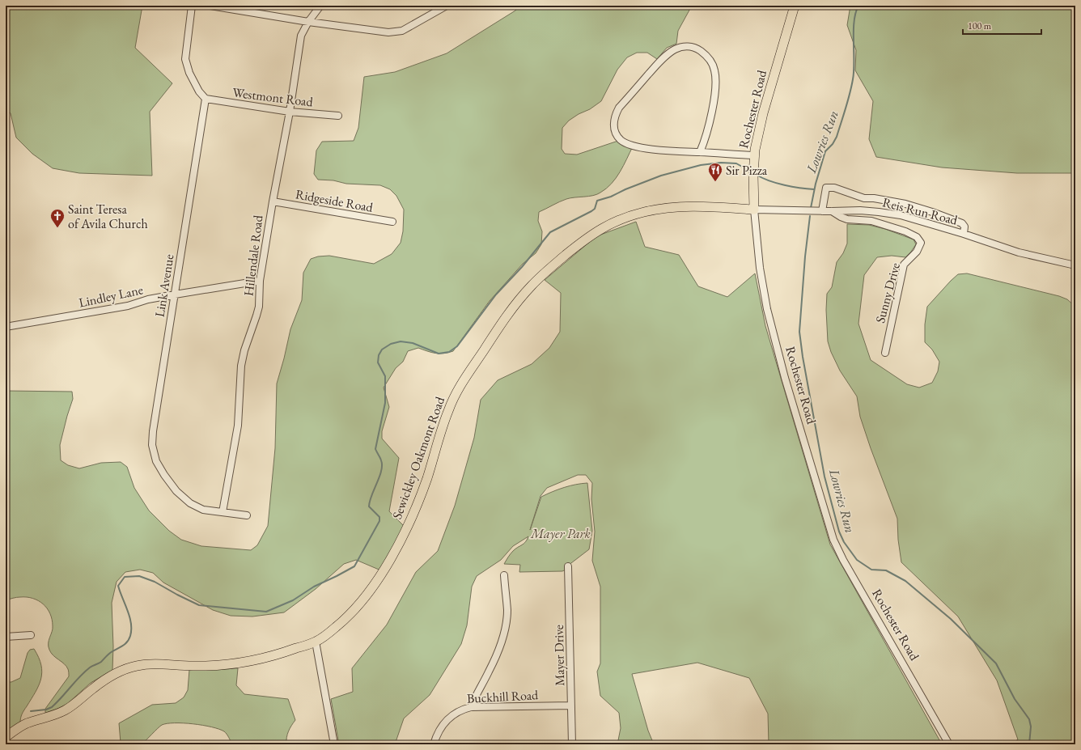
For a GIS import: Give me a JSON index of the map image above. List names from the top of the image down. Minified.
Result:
{"streets":{"main road":["Rochester Road","Sewickley Oakmont Road"],"street":["Westmont Road","Ridgeside Road","Reis Run Road","Hillendale Road","Link Avenue","Sunny Drive","Lindley Lane","Mayer Drive","Buckhill Road"]},"crossings":[["Westmont Road","Hillendale Road"],["Westmont Road","Link Avenue"],["Rochester Road","Reis Run Road"],["Rochester Road","Sewickley Oakmont Road"],["Ridgeside Road","Hillendale Road"],["Reis Run Road","Sunny Drive"],["Reis Run Road","Sewickley Oakmont Road"],["Hillendale Road","Link Avenue"],["Hillendale Road","Lindley Lane"],["Link Avenue","Lindley Lane"],["Mayer Drive","Buckhill Road"]],"water":["Lowries Run"],"parks":["Mayer Park"],"places":{"restaurant":["Sir Pizza"],"church":["Saint Teresa of Avila Church"]},"scale_bar":"100 m"}
